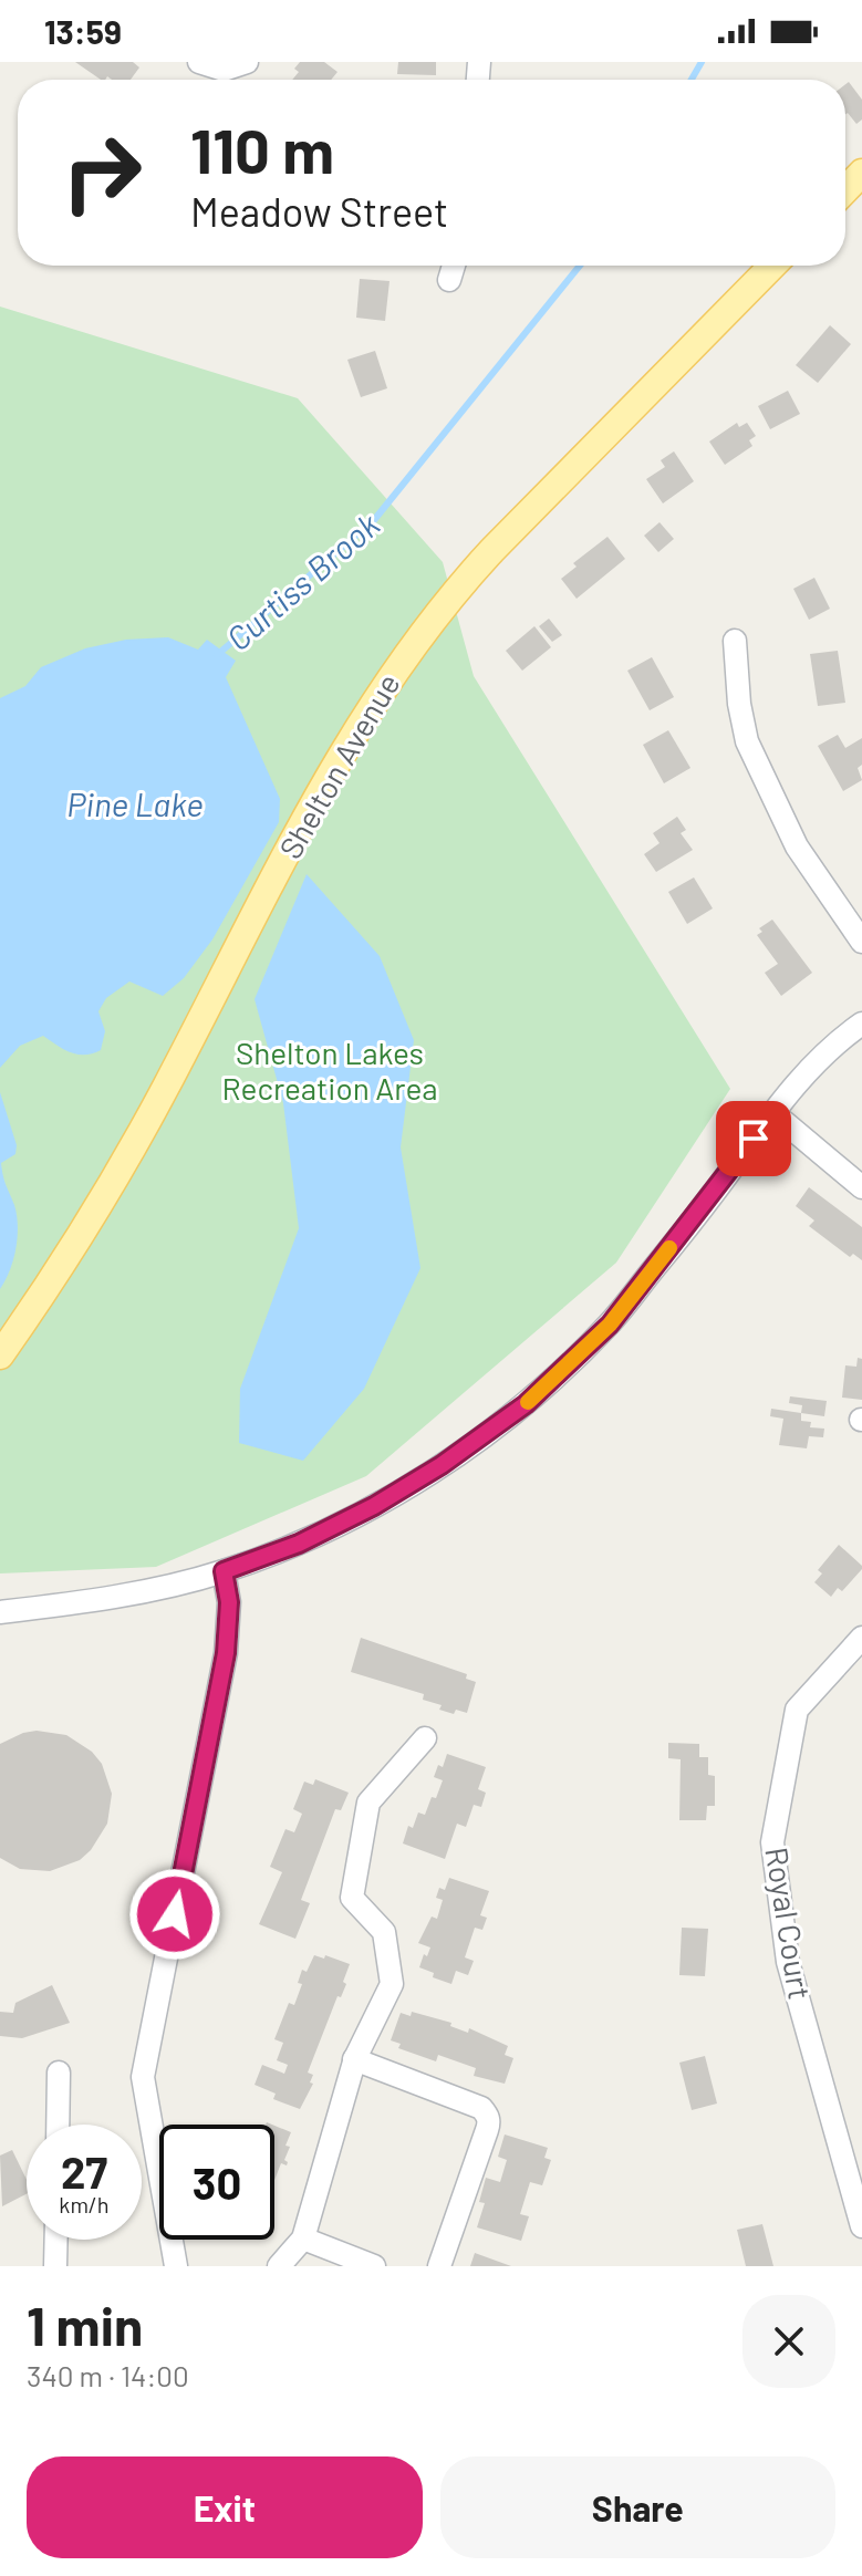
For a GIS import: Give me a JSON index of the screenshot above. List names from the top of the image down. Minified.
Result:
{"streets":{"main road":["Shelton Avenue"],"street":["Royal Court"]},"water":["Curtiss Brook","Pine Lake"],"parks":["Shelton Lakes Recreation Area"],"page":{"status":"13:59","turn":["110 m","Meadow Street"],"speed":"27 km/h","limit":"30","heading":["1 min","340 m · 14:00"],"buttons":["Exit","Share"]}}
